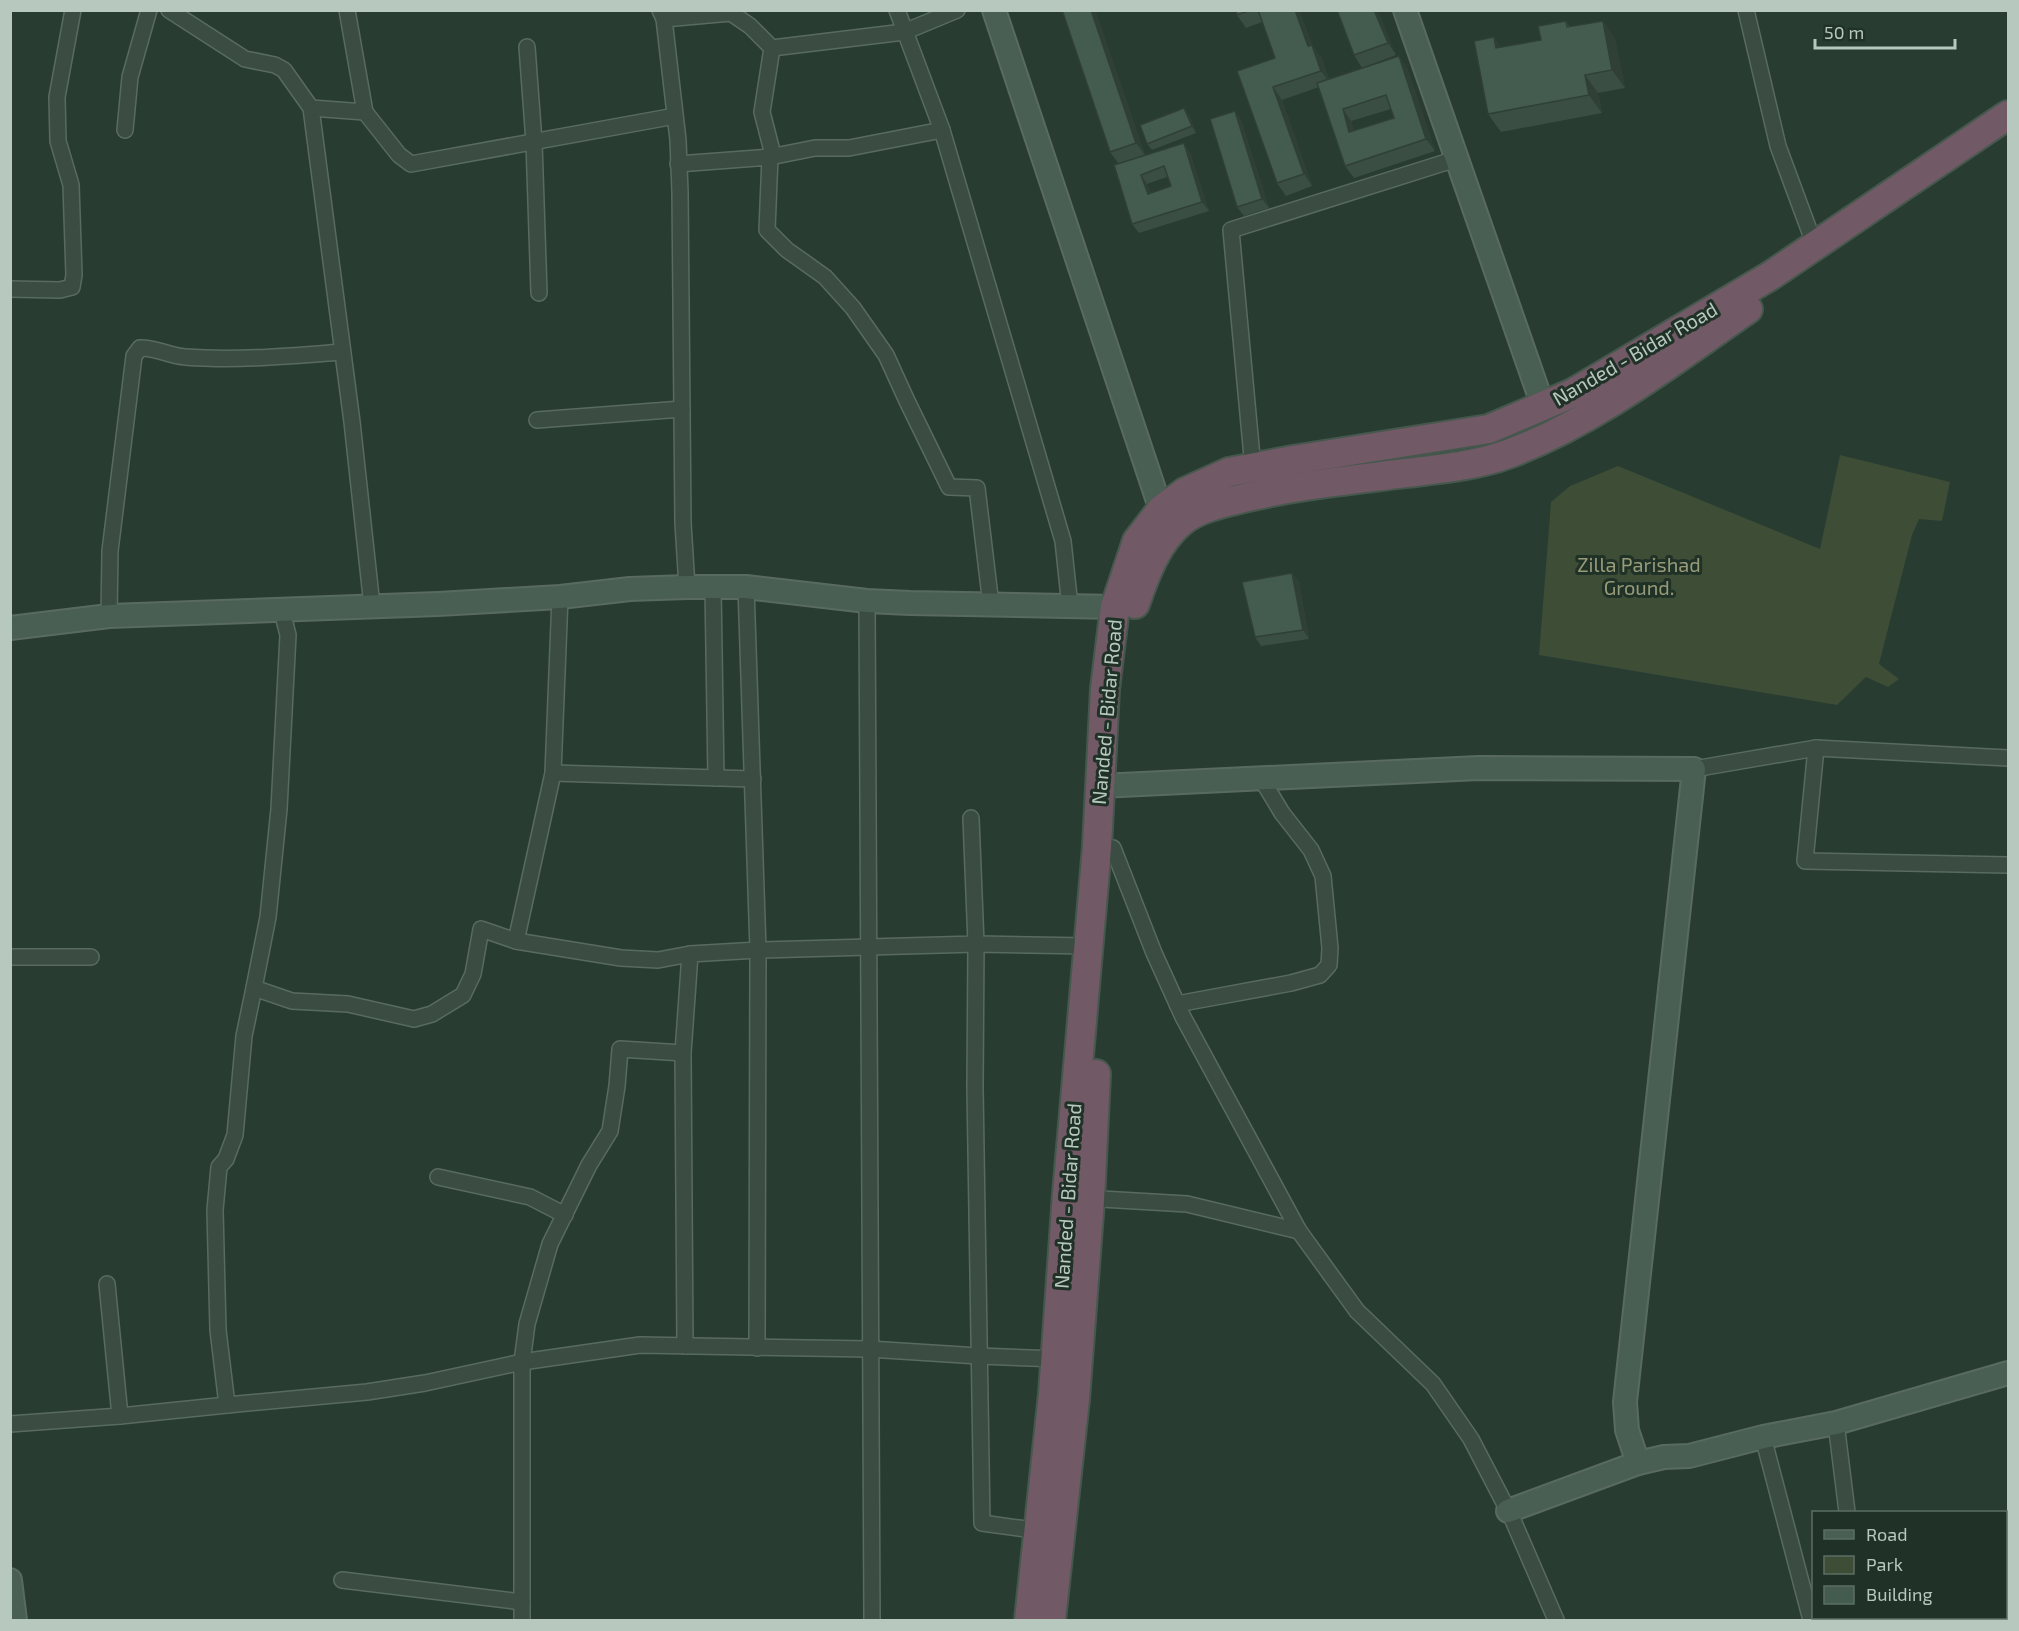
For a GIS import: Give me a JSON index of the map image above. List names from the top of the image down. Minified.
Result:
{"streets":{"highway":["Nanded - Bidar Road"]},"parks":["Zilla Parishad Ground."],"legend":["Road","Park","Building"],"scale_bar":"50 m"}
